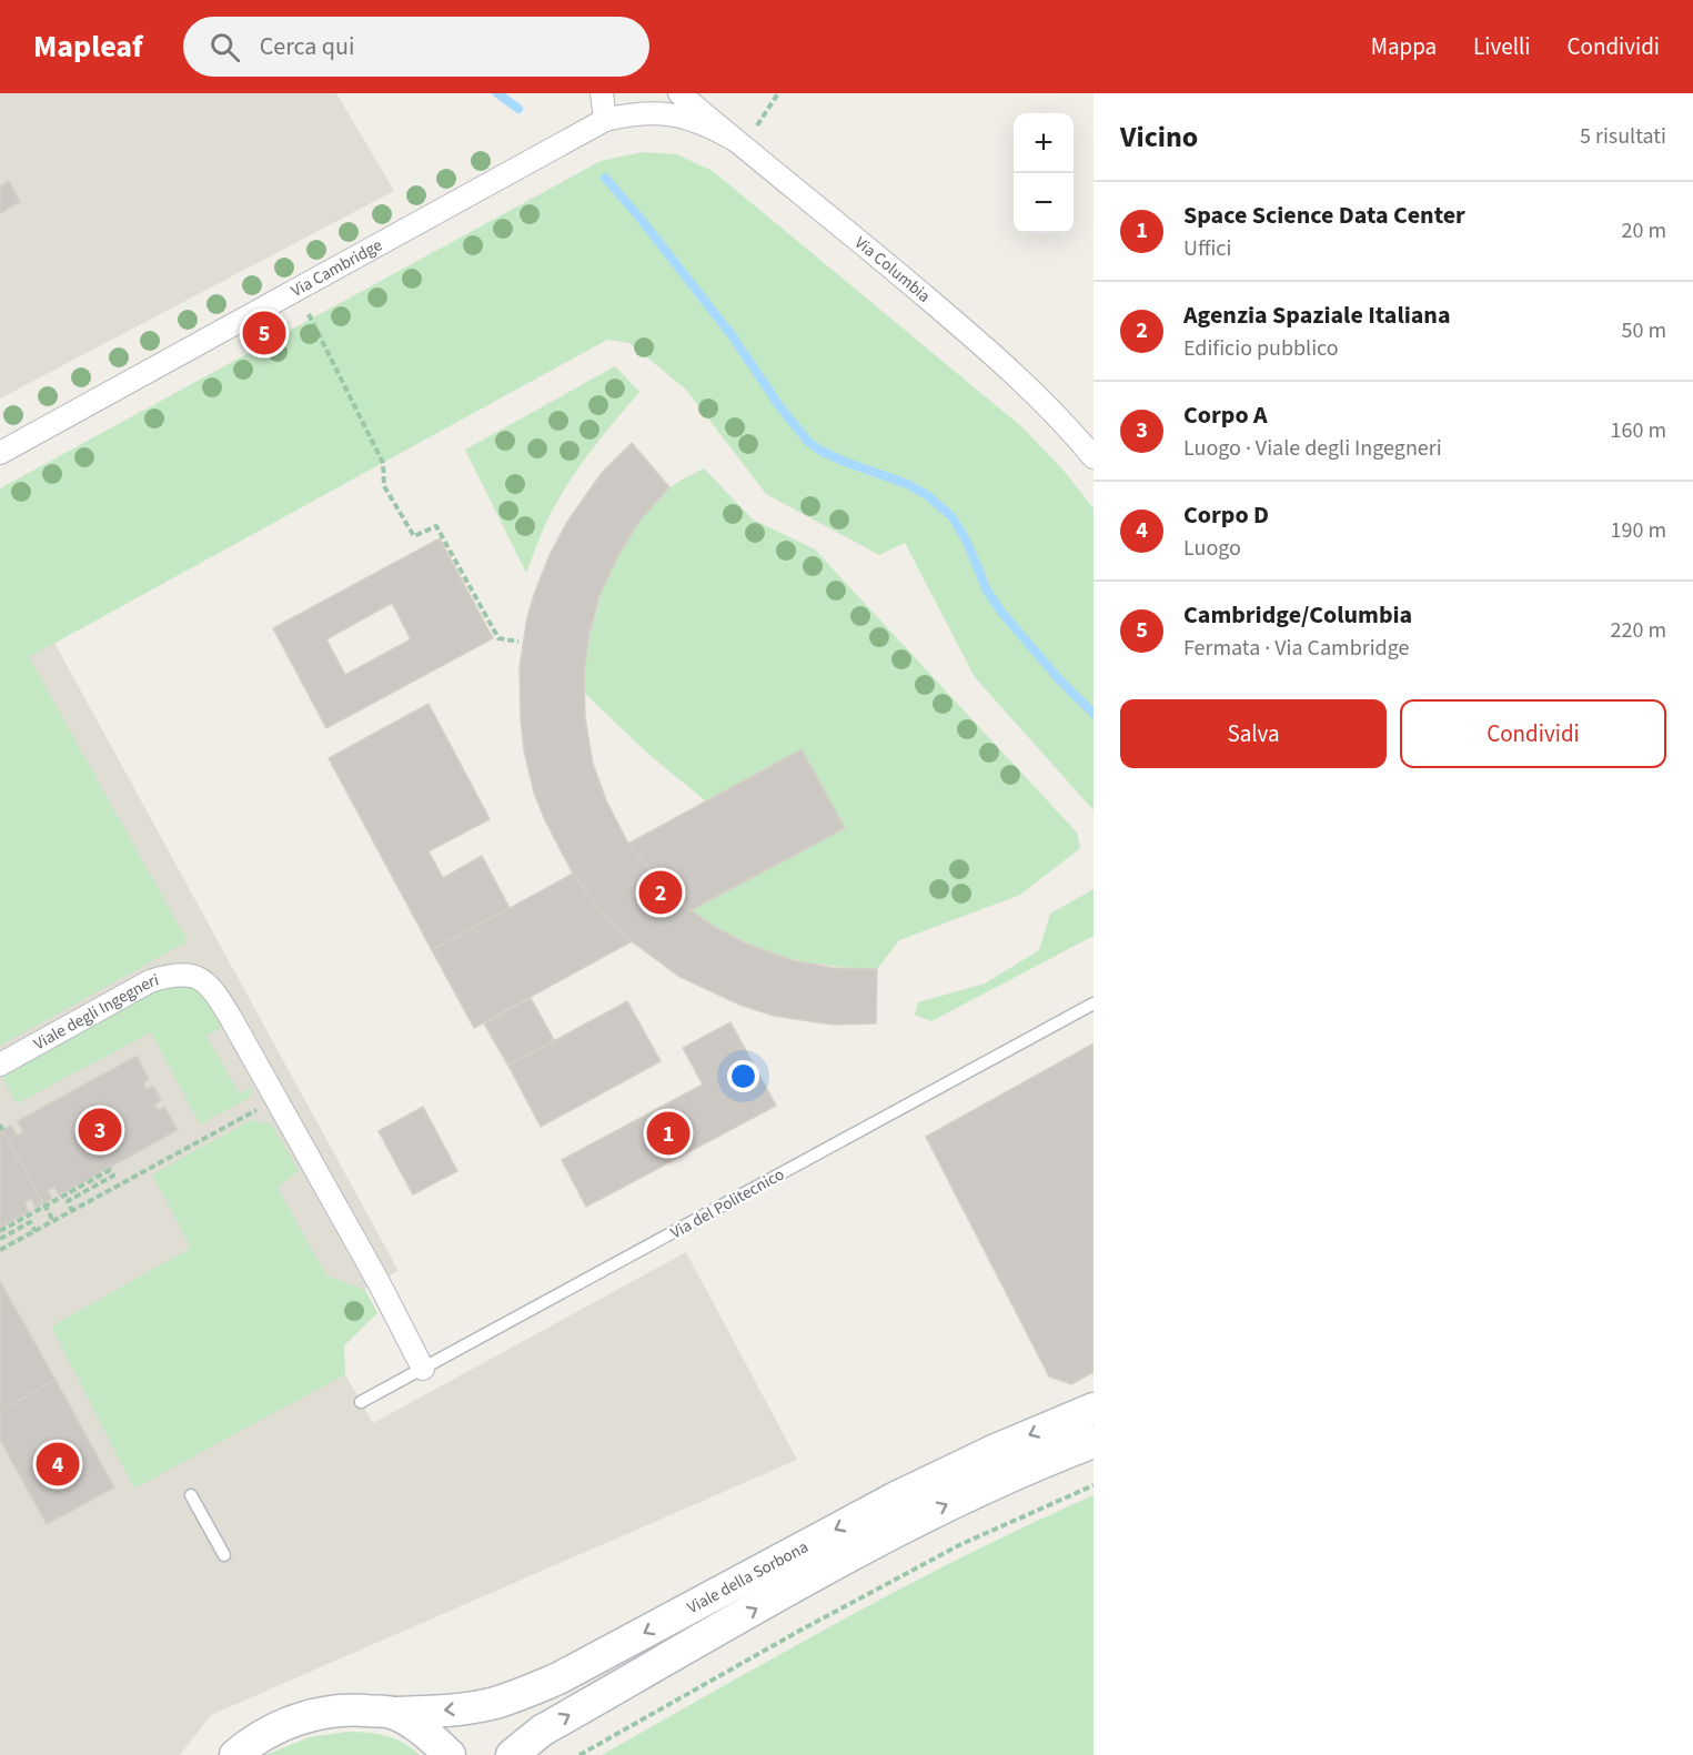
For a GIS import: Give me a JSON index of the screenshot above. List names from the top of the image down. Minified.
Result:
{"streets":{"street":["Via Cambridge","Via Columbia","Viale degli Ingegneri","Viale della Sorbona"],"lane":["Via del Politecnico"]},"crossings":[["Via Cambridge","Via Columbia"]],"page":{"header":"Mapleaf","search":"Cerca qui","nav":["Mappa","Livelli","Condividi"],"heading":["Vicino","5 risultati"],"map_buttons":["+","−"],"list":[{"mark":"1","name":"Space Science Data Center","note":"Uffici","value":"20 m"},{"mark":"2","name":"Agenzia Spaziale Italiana","note":"Edificio pubblico","value":"50 m"},{"mark":"3","name":"Corpo A","note":"Luogo · Viale degli Ingegneri","value":"160 m"},{"mark":"4","name":"Corpo D","note":"Luogo","value":"190 m"},{"mark":"5","name":"Cambridge/Columbia","note":"Fermata · Via Cambridge","value":"220 m"}],"pins":["5","2","3","1","4"],"buttons":["Salva","Condividi"]}}
